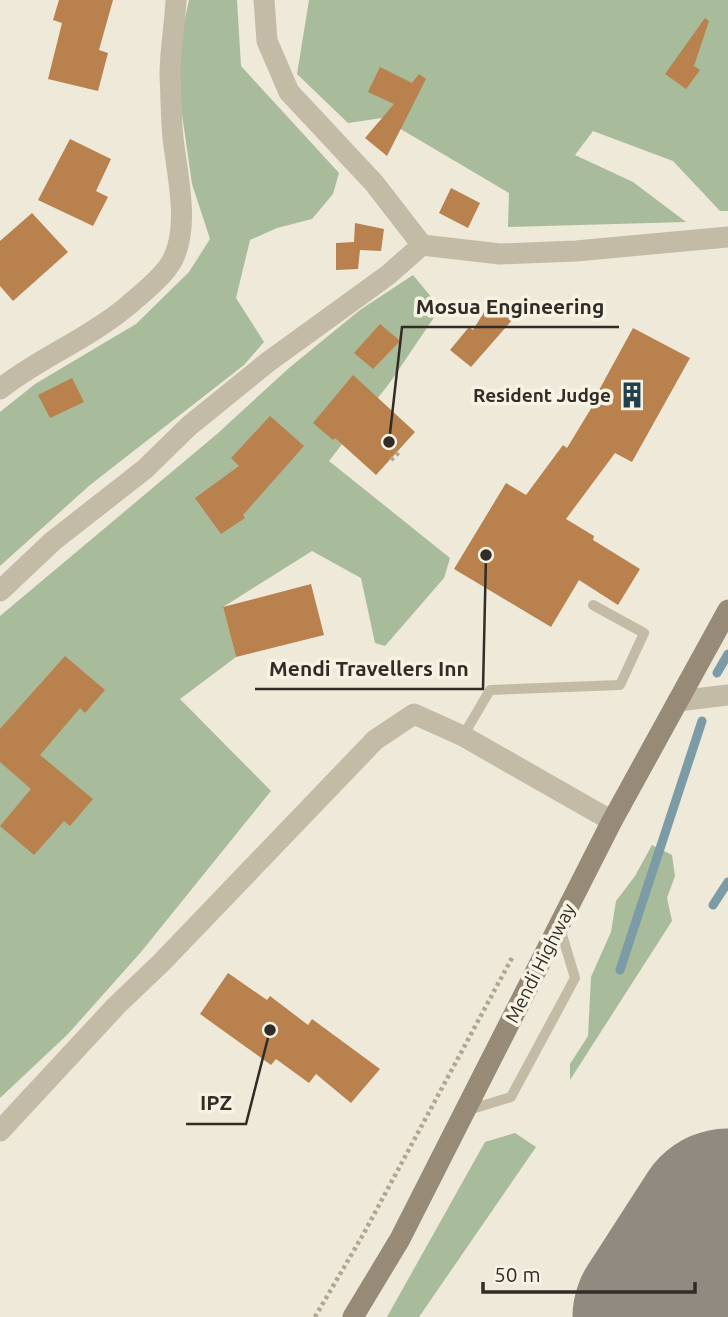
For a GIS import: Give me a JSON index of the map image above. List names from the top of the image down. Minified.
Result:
{"streets":{"main road":["Mendi Highway"]},"places":{"building":["Resident Judge"],"other":["Mosua Engineering","Mendi Travellers Inn","IPZ"]},"scale_bar":"50 m"}
